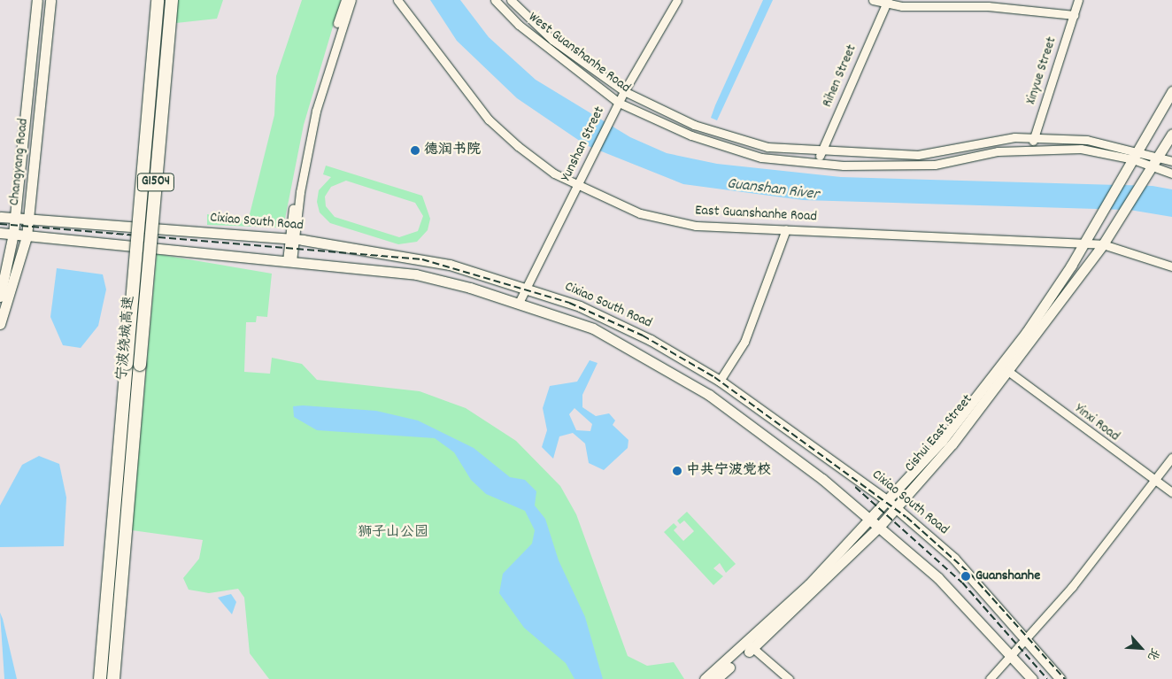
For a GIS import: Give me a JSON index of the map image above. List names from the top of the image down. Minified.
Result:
{"streets":{"highway":["G1504","宁波绕城高速"],"main road":["Changyang Road","Cixiao South Road","Cishui East Street"],"street":["West Guanshanhe Road","Xinyue Street","Rihen Street","Yunshan Street","East Guanshanhe Road","Yinxi Road"]},"crossings":[["West Guanshanhe Road","Xinyue Street"],["West Guanshanhe Road","Rihen Street"],["West Guanshanhe Road","Yunshan Street"],["West Guanshanhe Road","Cishui East Street"],["Yunshan Street","East Guanshanhe Road"],["Yunshan Street","Cixiao South Road"],["Changyang Road","Cixiao South Road"],["East Guanshanhe Road","Cishui East Street"],["Cixiao South Road","Cishui East Street"],["Yinxi Road","Cishui East Street"]],"water":["Guanshan River"],"parks":["狮子山公园"],"places":["德润书院","中共宁波党校","Guanshanhe"],"north":"bottom right"}
